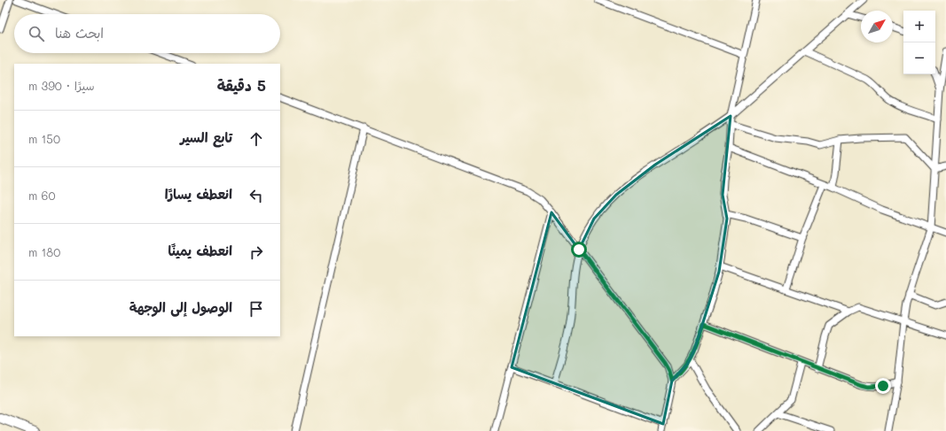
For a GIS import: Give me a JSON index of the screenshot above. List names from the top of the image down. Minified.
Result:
{"north":"top right","page":{"map_buttons":["+","−"],"search":"ابحث هنا","heading":["5 دقيقة","سيرًا · 390 m"],"list":[["تابع السير","150 m"],["انعطف يسارًا","60 m"],["انعطف يمينًا","180 m"],"الوصول إلى الوجهة"]}}
